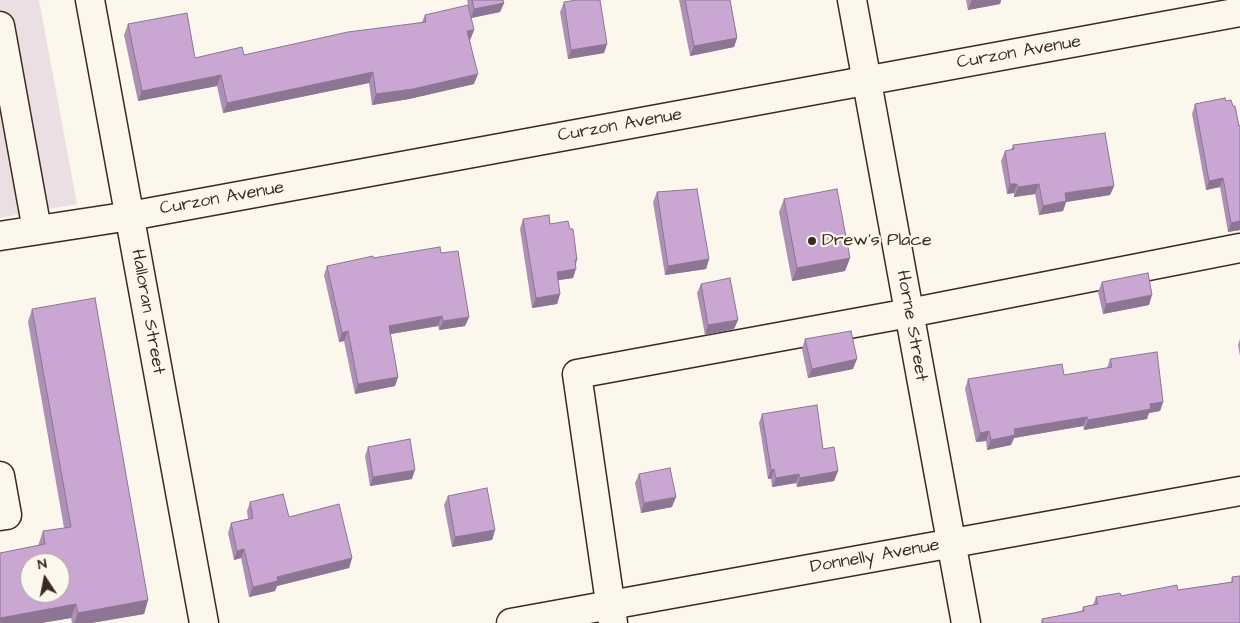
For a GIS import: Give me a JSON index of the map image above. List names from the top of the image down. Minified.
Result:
{"streets":{"street":["Curzon Avenue","Halloran Street","Horne Street","Donnelly Avenue"]},"crossings":[["Curzon Avenue","Halloran Street"],["Curzon Avenue","Horne Street"],["Horne Street","Donnelly Avenue"]],"places":["Drew's Place"],"north":"top"}
